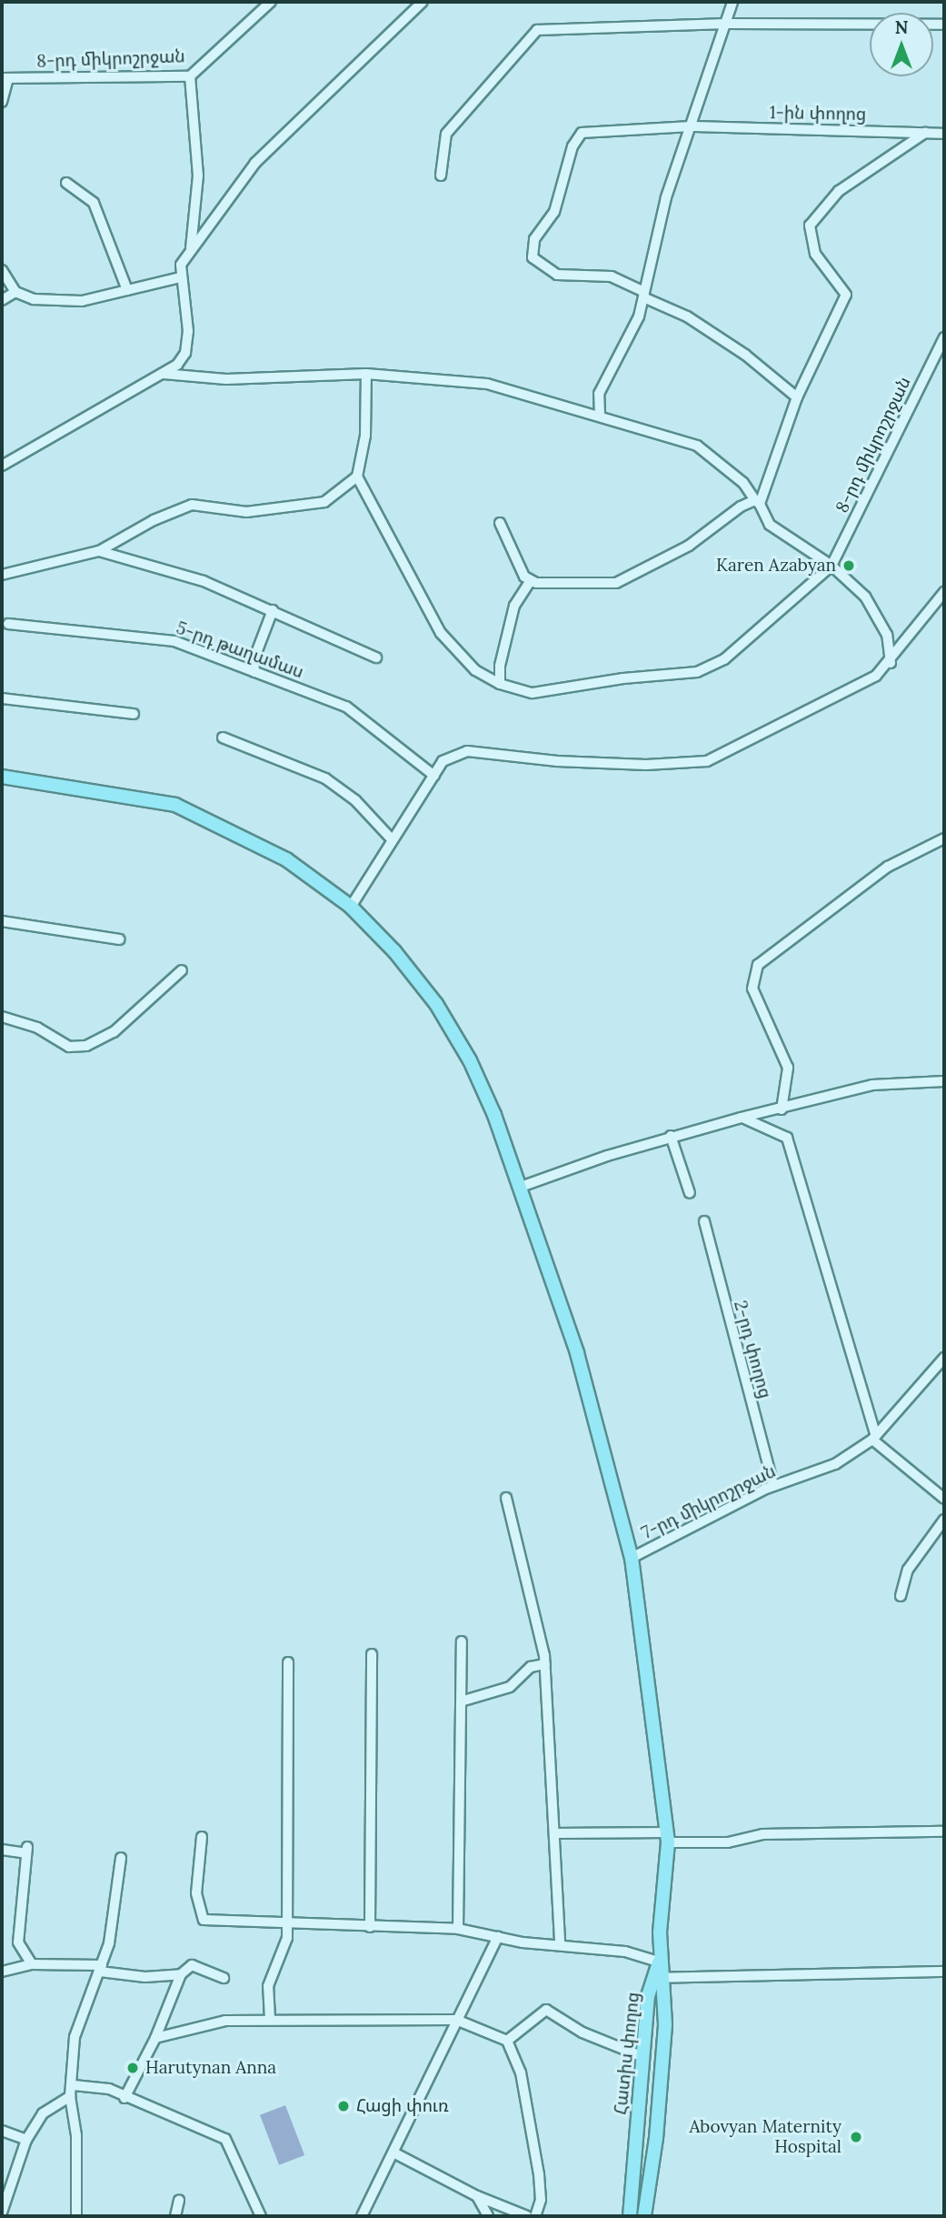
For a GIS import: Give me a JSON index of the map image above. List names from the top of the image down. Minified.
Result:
{"streets":{"main road":["Հատիս փողոց"],"street":["8-րդ միկրոշրջան","1-ին փողոց","5-րդ թաղամաս","2-րդ փողոց","7-րդ միկրոշրջան"]},"crossings":[["2-րդ փողոց","7-րդ միկրոշրջան"],["7-րդ միկրոշրջան","Հատիս փողոց"]],"places":["Karen Azabyan","Harutynan Anna","Հացի փուռ","Abovyan Maternity Hospital"],"north":"top"}
